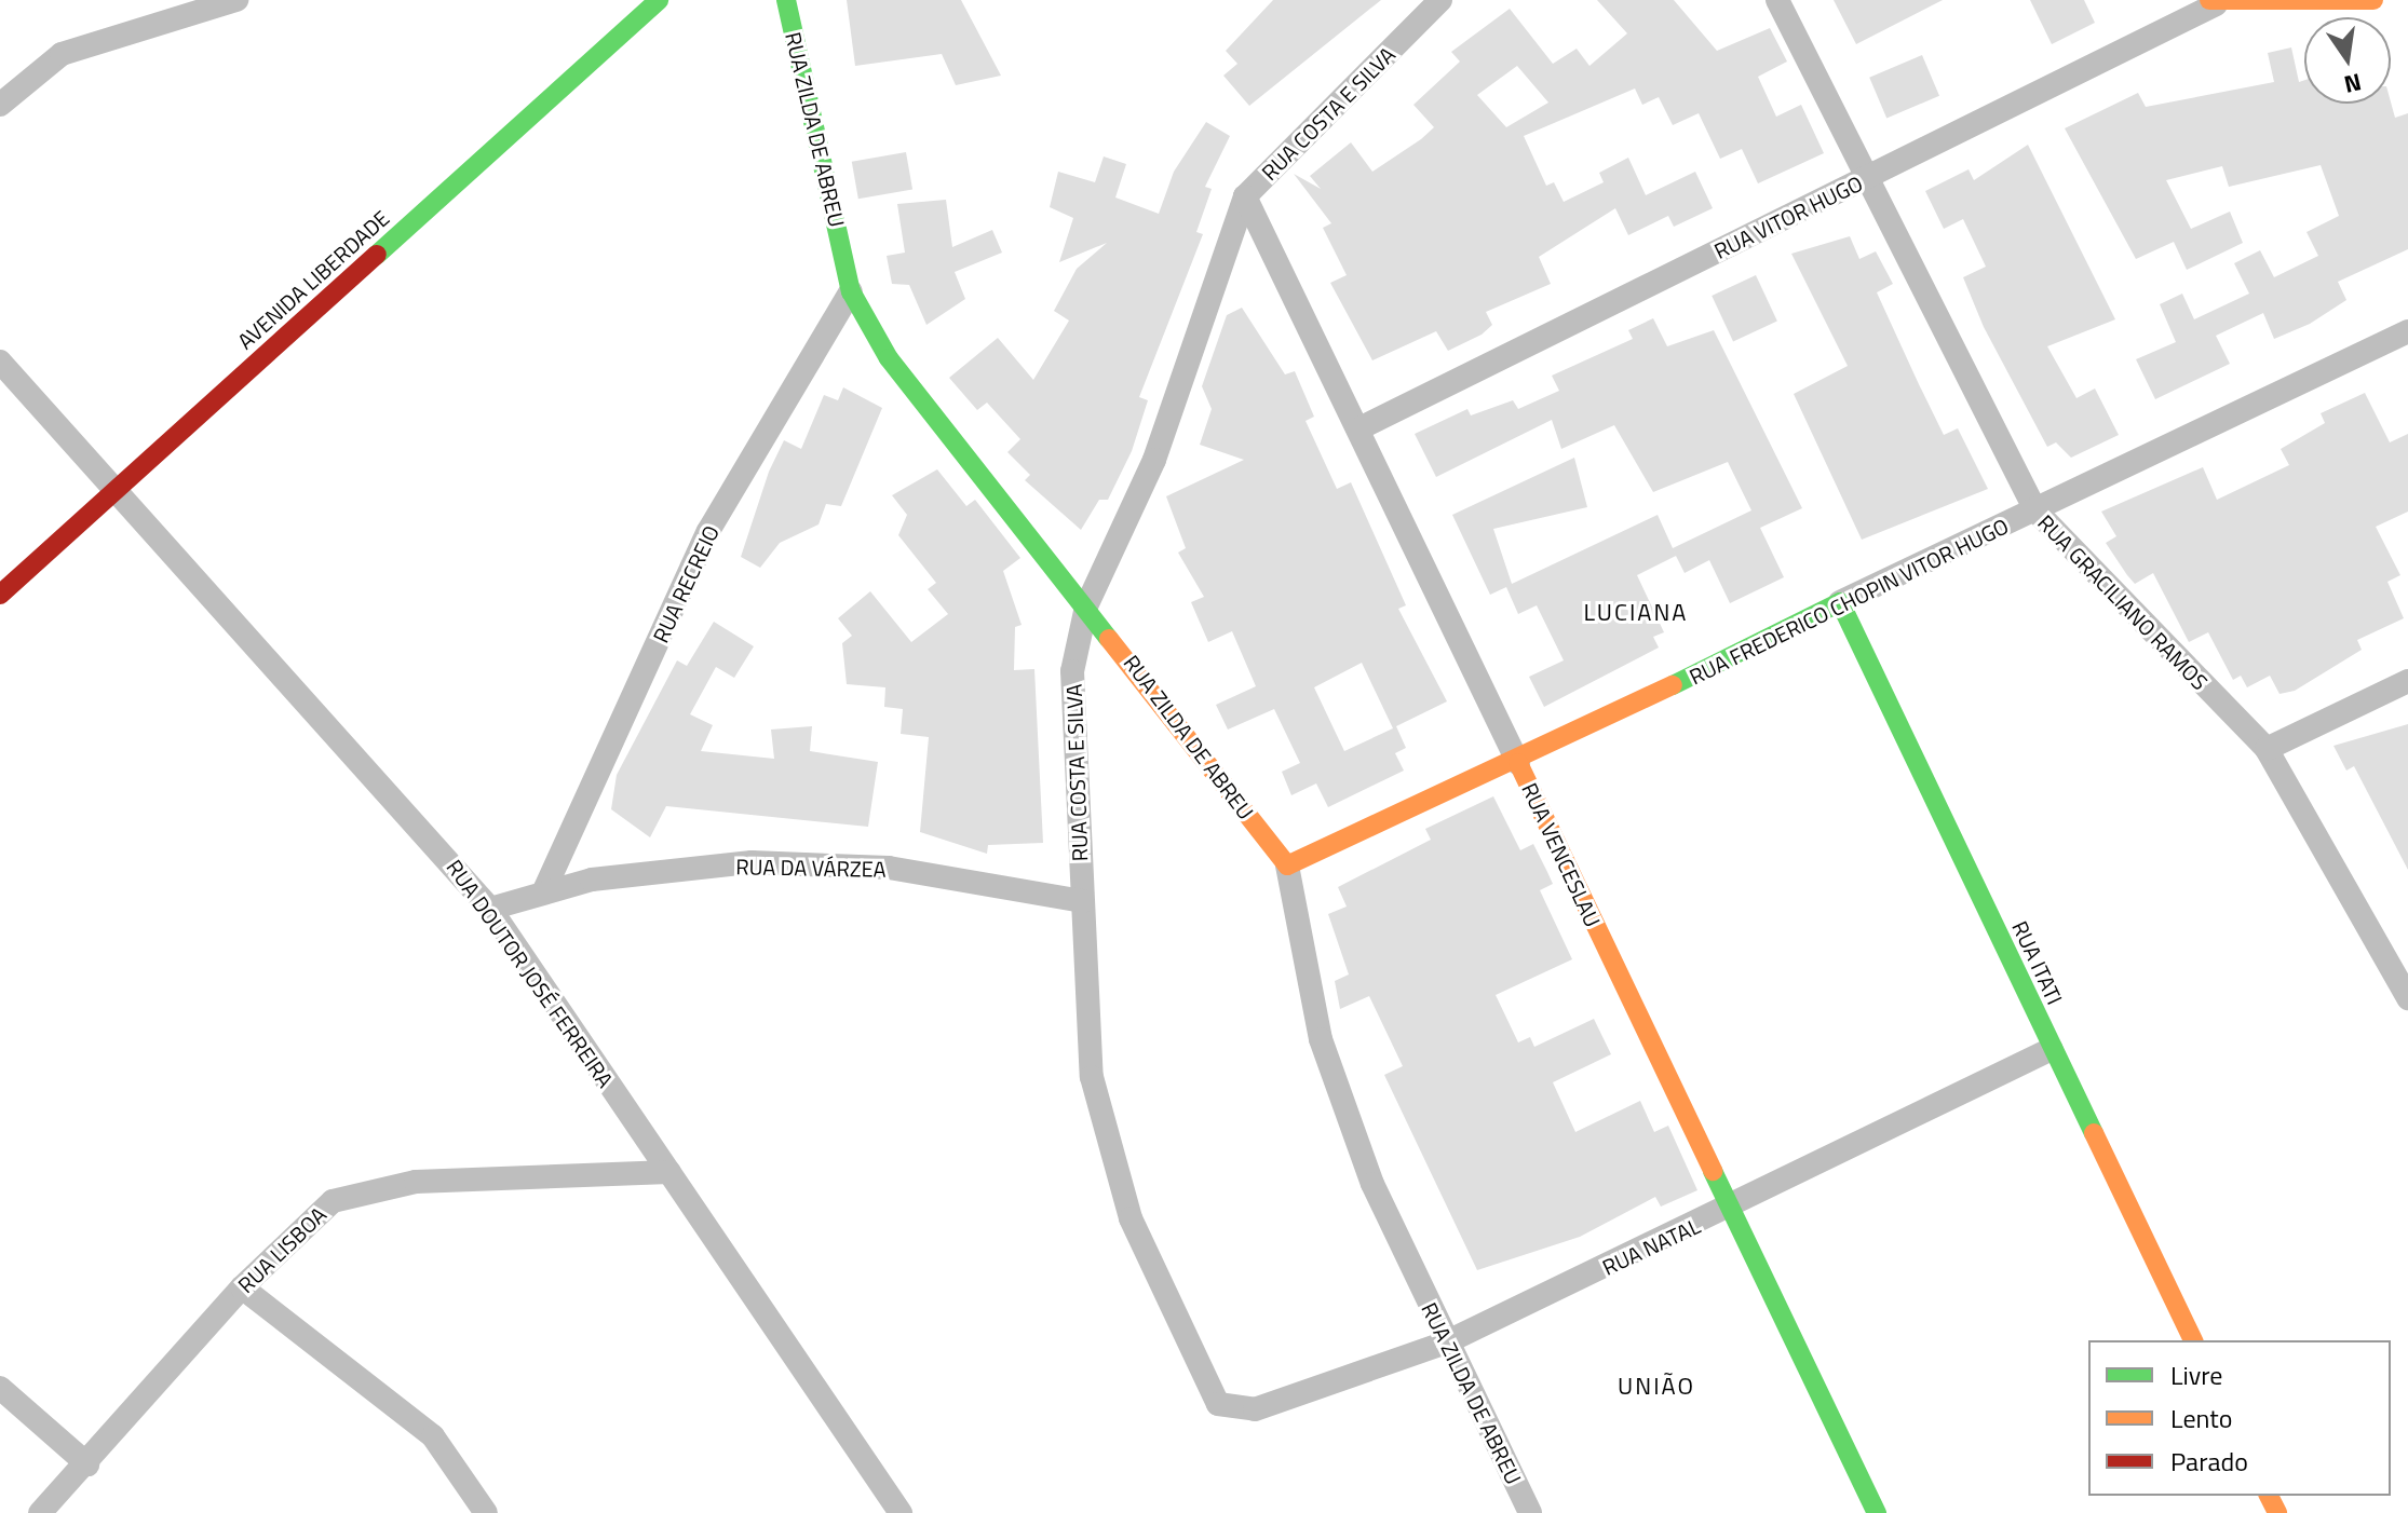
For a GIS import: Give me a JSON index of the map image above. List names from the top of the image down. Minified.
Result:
{"streets":{"street":["RUA COSTA E SILVA","RUA ZILDA DE ABREU","RUA VITOR HUGO","AVENIDA LIBERDADE","RUA RECREIO","RUA FREDERICO CHOPIN VITOR HUGO","RUA GRACILIANO RAMOS","RUA VENCESLAU","RUA DA VÁRZEA","RUA ITATI","RUA DOUTOR JOSÉ FERREIRA","RUA NATAL","RUA LISBOA"]},"crossings":[["RUA COSTA E SILVA","RUA ZILDA DE ABREU"],["RUA COSTA E SILVA","RUA VENCESLAU"],["RUA COSTA E SILVA","RUA DA VÁRZEA"],["RUA COSTA E SILVA","RUA NATAL"],["RUA ZILDA DE ABREU","RUA RECREIO"],["RUA ZILDA DE ABREU","RUA FREDERICO CHOPIN VITOR HUGO"],["RUA ZILDA DE ABREU","RUA NATAL"],["RUA VITOR HUGO","RUA GRACILIANO RAMOS"],["RUA VITOR HUGO","RUA VENCESLAU"],["AVENIDA LIBERDADE","RUA DOUTOR JOSÉ FERREIRA"],["RUA RECREIO","RUA DA VÁRZEA"],["RUA FREDERICO CHOPIN VITOR HUGO","RUA GRACILIANO RAMOS"],["RUA FREDERICO CHOPIN VITOR HUGO","RUA VENCESLAU"],["RUA FREDERICO CHOPIN VITOR HUGO","RUA ITATI"],["RUA VENCESLAU","RUA NATAL"],["RUA DA VÁRZEA","RUA DOUTOR JOSÉ FERREIRA"],["RUA ITATI","RUA NATAL"],["RUA DOUTOR JOSÉ FERREIRA","RUA LISBOA"]],"districts":["LUCIANA","UNIÃO"],"legend":["Livre","Lento","Parado"],"north":"bottom"}
